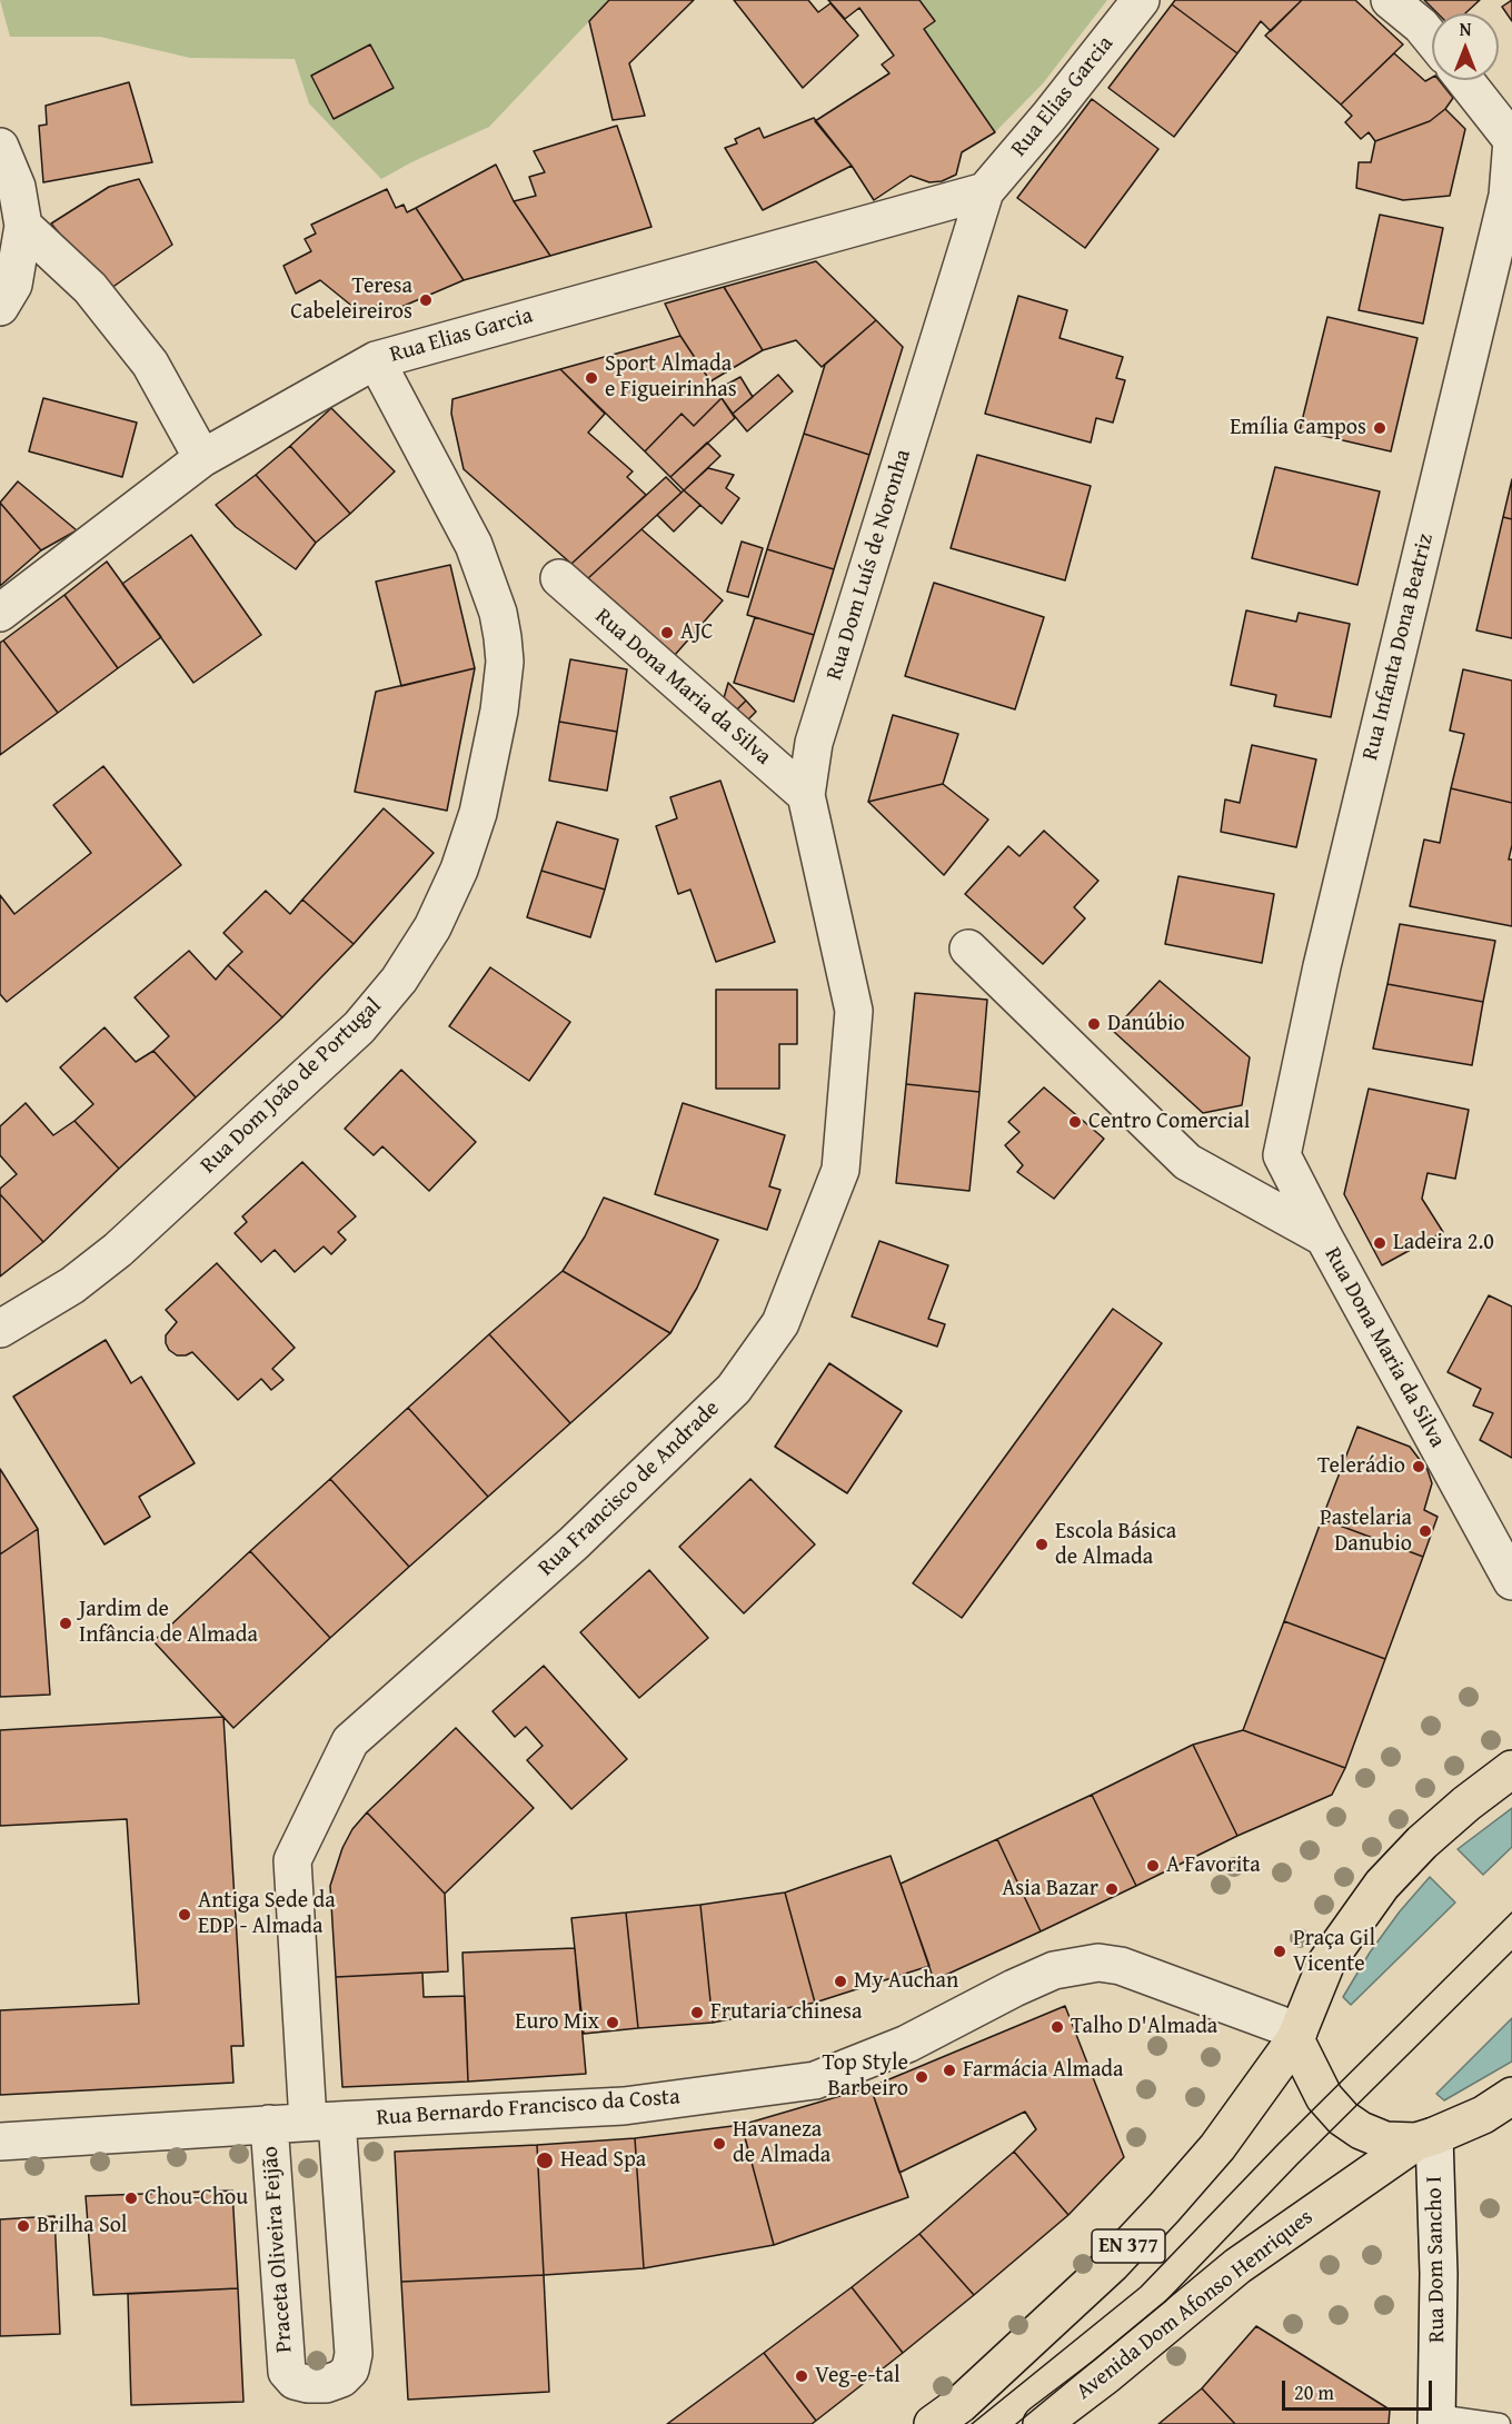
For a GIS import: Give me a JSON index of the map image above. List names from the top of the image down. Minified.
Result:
{"streets":{"main road":["EN 377","Avenida Dom Afonso Henriques"],"street":["Rua Elias Garcia","Rua Dom Luís de Noronha","Rua Infanta Dona Beatriz","Rua Dona Maria da Silva","Rua Dom João de Portugal","Rua Francisco de Andrade","Rua Bernardo Francisco da Costa","Praceta Oliveira Feijão","Rua Dom Sancho I"]},"crossings":[["Rua Elias Garcia","Rua Dom Luís de Noronha"],["Rua Elias Garcia","Rua Dom João de Portugal"],["Rua Dom Luís de Noronha","Rua Dona Maria da Silva"],["Rua Dom Luís de Noronha","Rua Francisco de Andrade"],["Rua Infanta Dona Beatriz","Rua Dona Maria da Silva"],["Rua Dona Maria da Silva","Rua Francisco de Andrade"],["Rua Francisco de Andrade","Rua Bernardo Francisco da Costa"],["Rua Francisco de Andrade","Praceta Oliveira Feijão"],["Rua Bernardo Francisco da Costa","EN 377"],["Rua Bernardo Francisco da Costa","Praceta Oliveira Feijão"],["Rua Dom Sancho I","Avenida Dom Afonso Henriques"]],"places":["Teresa Cabeleireiros","Sport Almada e Figueirinhas","Emília Campos","AJC","Danúbio","Centro Comercial","Ladeira 2.0","Telerádio","Pastelaria Danubio","Escola Básica de Almada","Jardim de Infância de Almada","A Favorita","Asia Bazar","Antiga Sede da EDP - Almada","Praça Gil Vicente","My Auchan","Frutaria chinesa","Euro Mix","Talho D'Almada","Farmácia Almada","Top Style Barbeiro","Havaneza de Almada","Head Spa","Chou-Chou","Brilha Sol","Veg-e-tal"],"scale_bar":"20 m","north":"top"}
